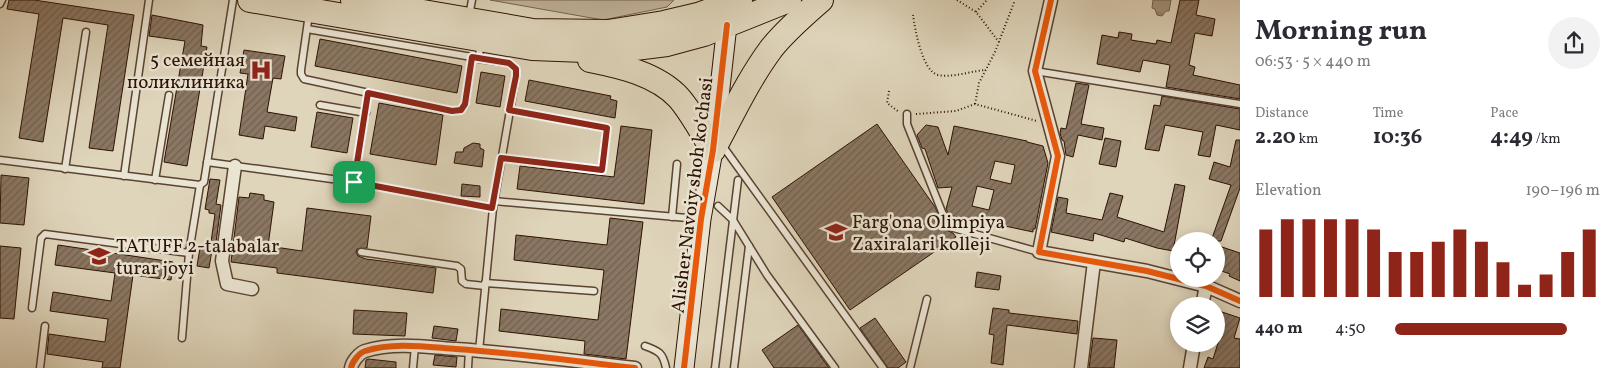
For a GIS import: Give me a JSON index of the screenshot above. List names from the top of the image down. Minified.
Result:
{"streets":{"street":["Alisher Navoiy shoh koʻchasi"]},"places":{"hospital":["5 семейная поликлиника"],"school or university":["Farg'ona Olimpiya Zaxiralari kolleji","TATUFF 2-talabalar turar joyi"]},"page":{"heading":["Morning run","06:53 · 5 × 440 m"],"stats":[["Distance","2.20 km"],["Time","10:36"],["Pace","4:49 /km"]],"chart":["Elevation","190–196 m"],"list":[{"name":"440 m","note":"4:50"}]}}
